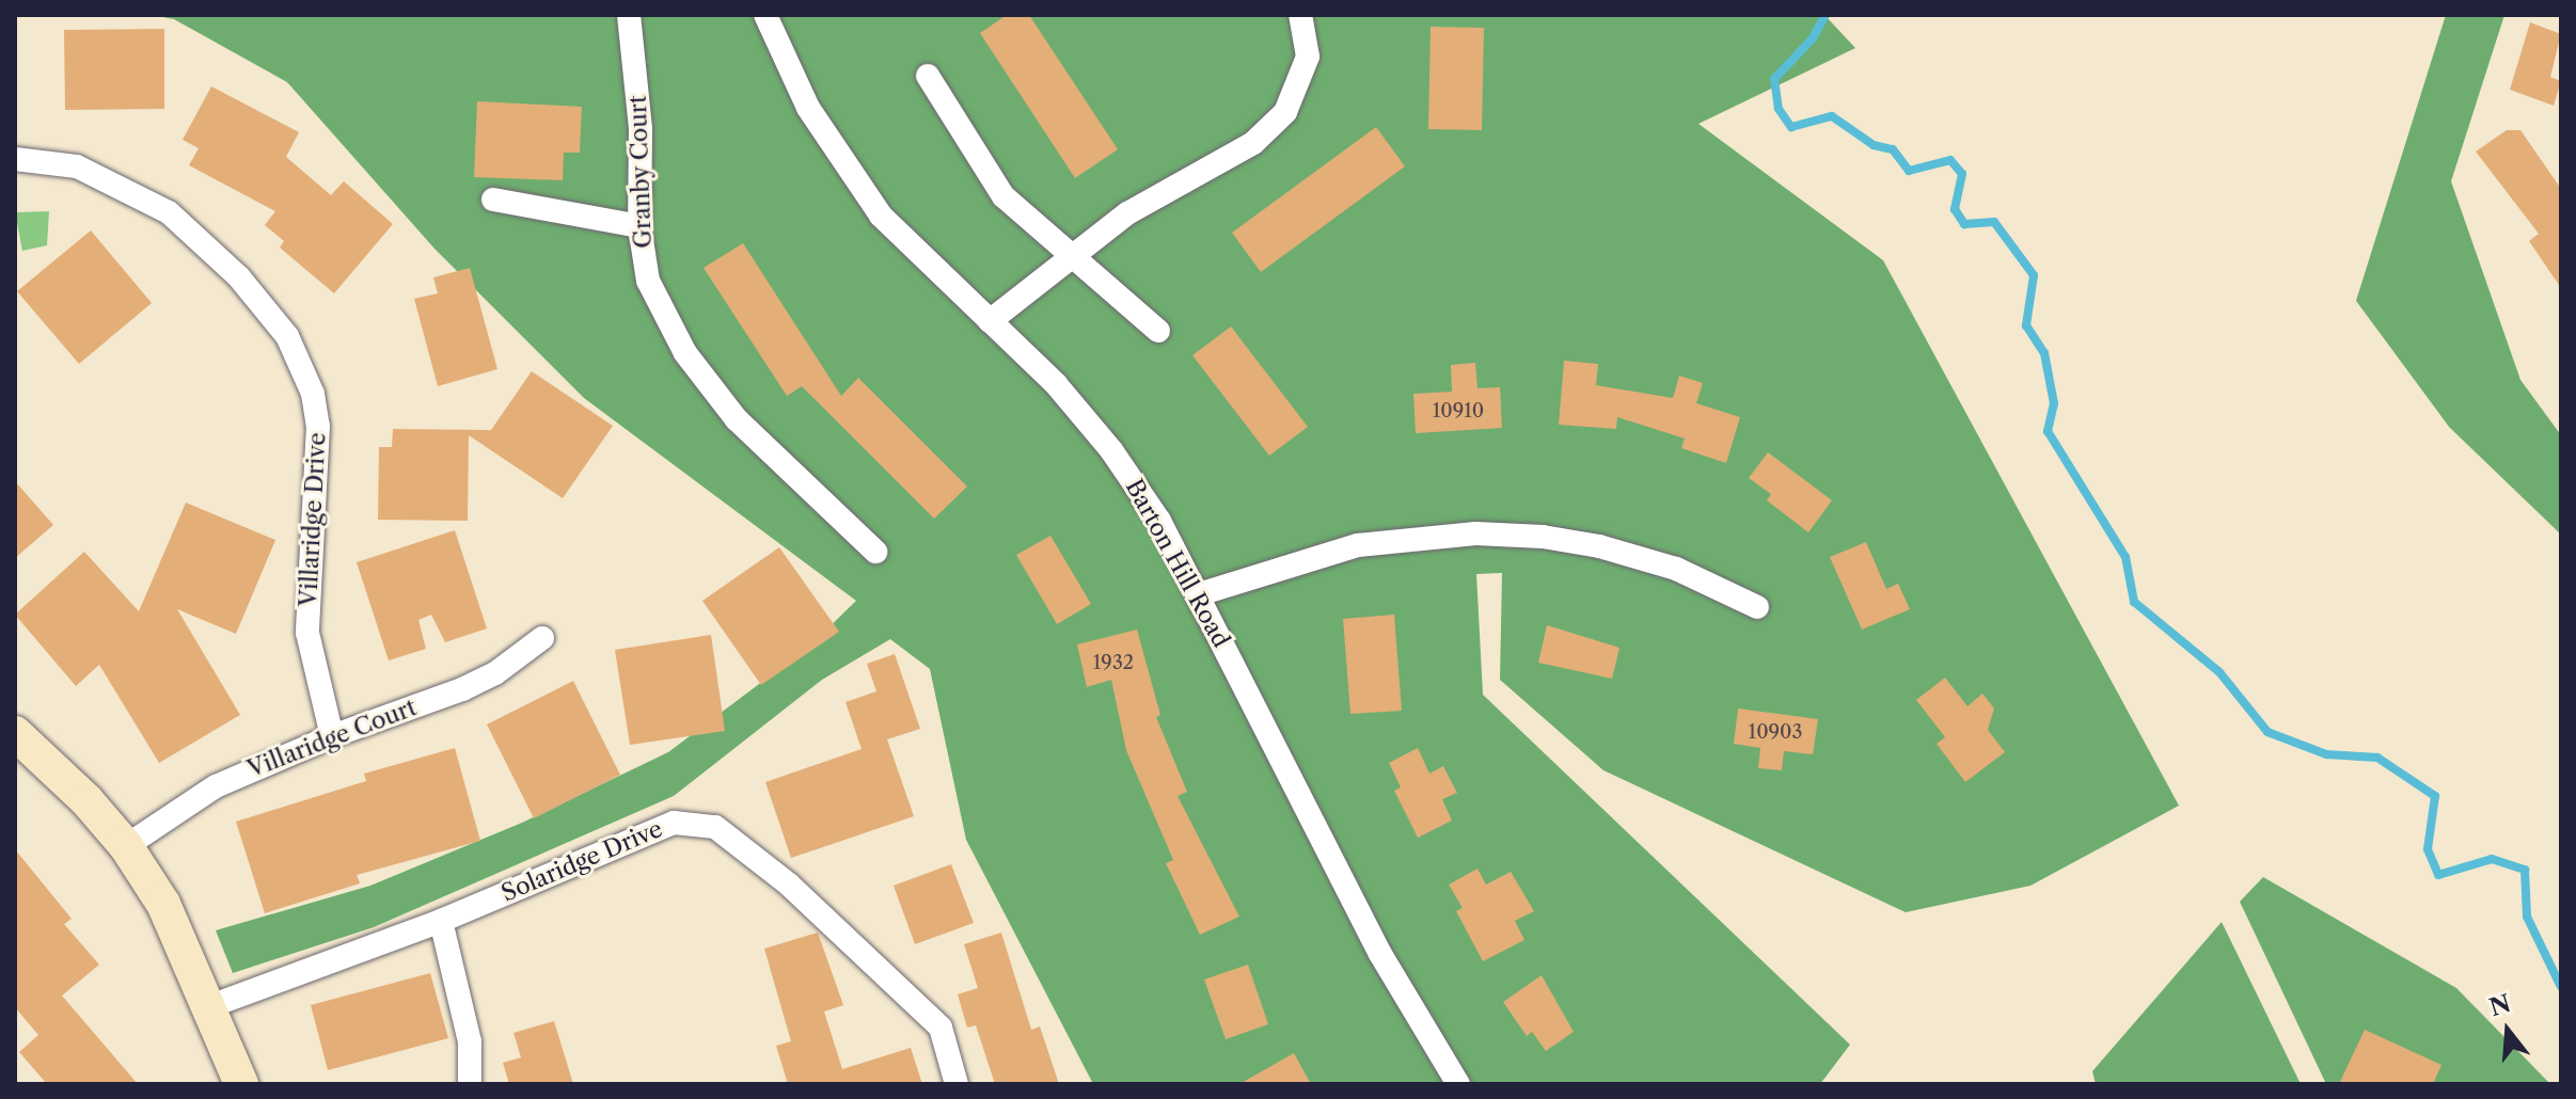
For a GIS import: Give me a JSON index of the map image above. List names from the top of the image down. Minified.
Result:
{"streets":{"street":["Granby Court","Villaridge Drive","Barton Hill Road","Villaridge Court","Solaridge Drive"]},"crossings":[["Villaridge Drive","Villaridge Court"]],"house_numbers":["10910","1932","10903"],"north":"top"}
